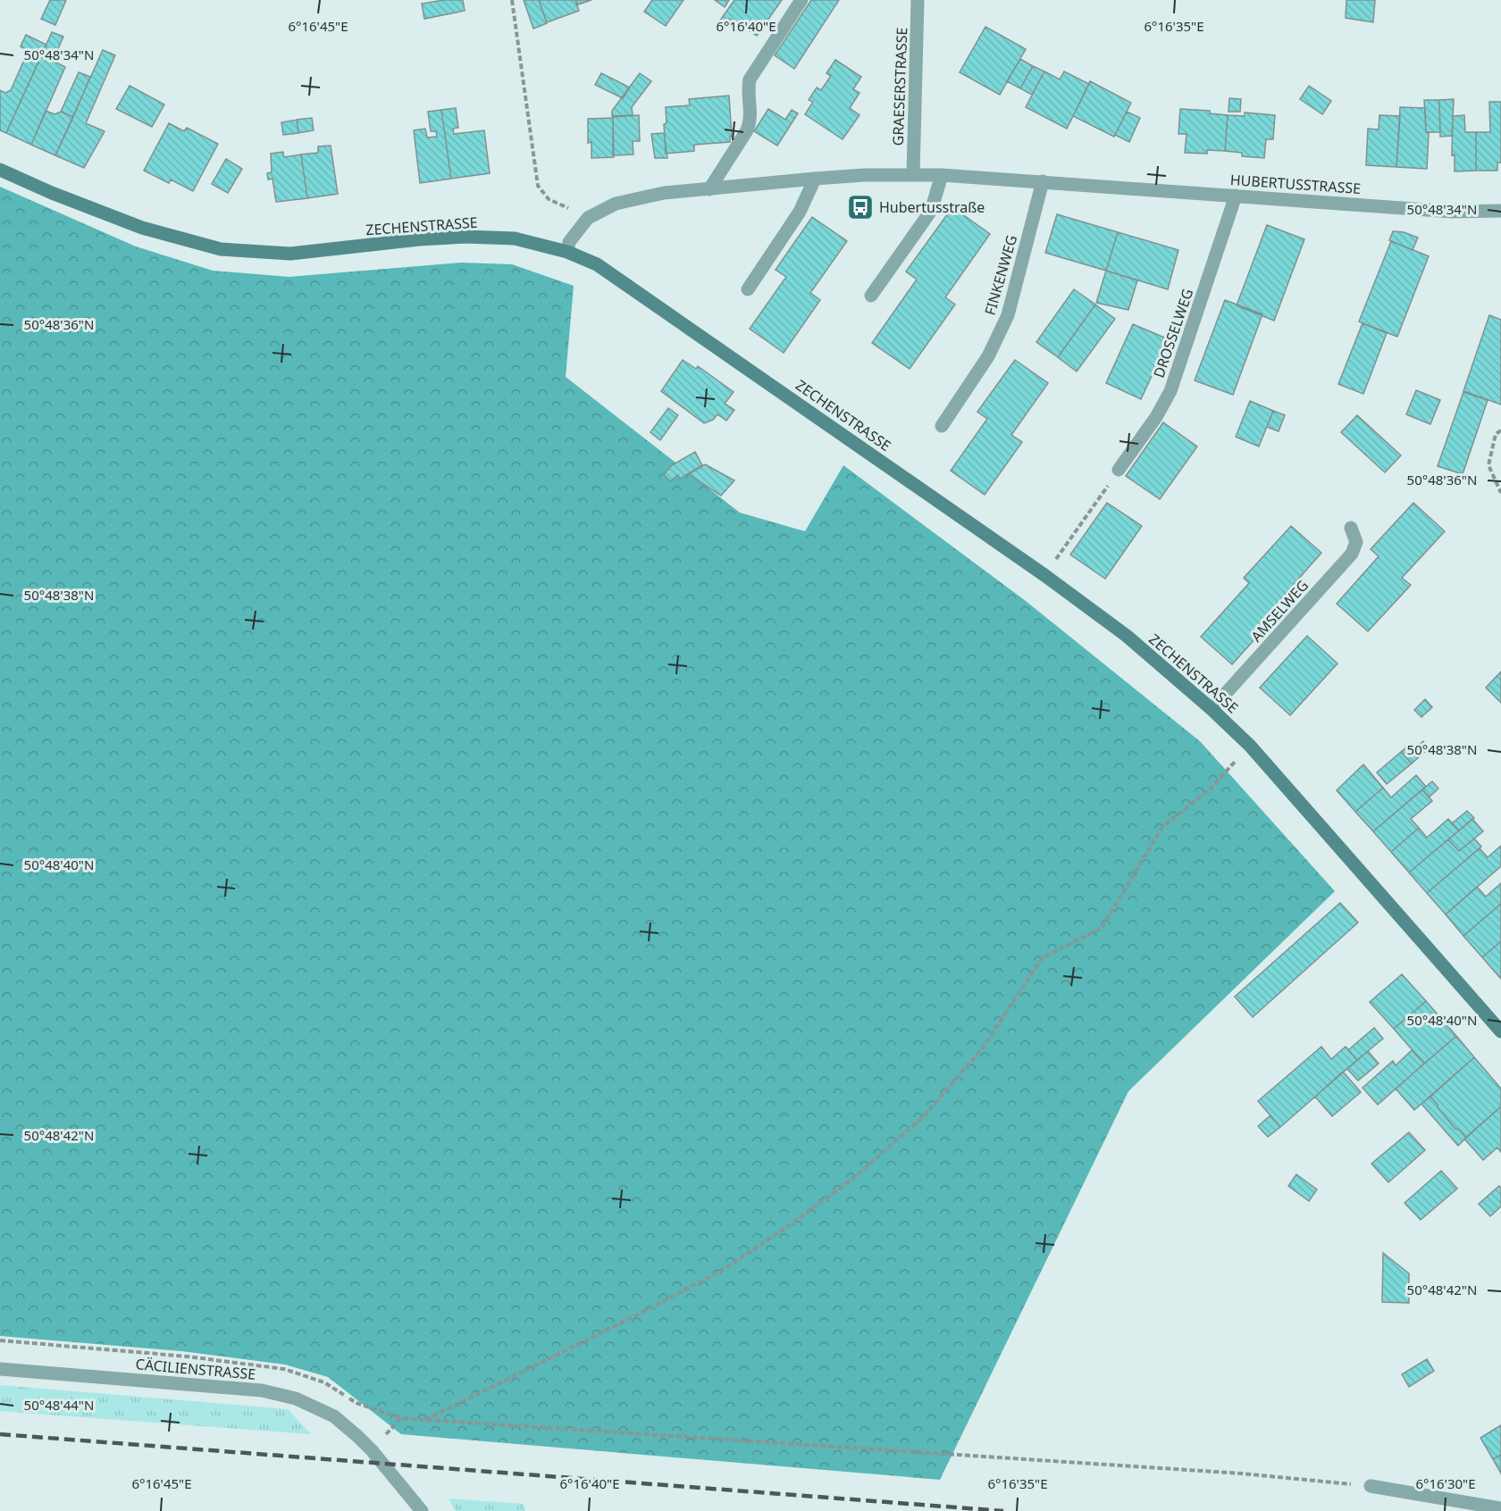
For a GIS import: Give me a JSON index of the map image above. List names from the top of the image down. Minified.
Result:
{"streets":{"main road":["ZECHENSTRASSE"],"street":["GRAESERSTRASSE","HUBERTUSSTRASSE","FINKENWEG","DROSSELWEG","AMSELWEG","CÄCILIENSTRASSE"]},"crossings":[["GRAESERSTRASSE","HUBERTUSSTRASSE"],["HUBERTUSSTRASSE","ZECHENSTRASSE"],["HUBERTUSSTRASSE","FINKENWEG"],["HUBERTUSSTRASSE","DROSSELWEG"],["ZECHENSTRASSE","AMSELWEG"]],"places":{"bus stop":["Hubertusstraße"]},"coordinates":["6°16'45\"E","6°16'40\"E","6°16'35\"E","50°48'34\"N","50°48'36\"N","50°48'38\"N","50°48'40\"N","50°48'42\"N","50°48'44\"N","6°16'30\"E"]}
